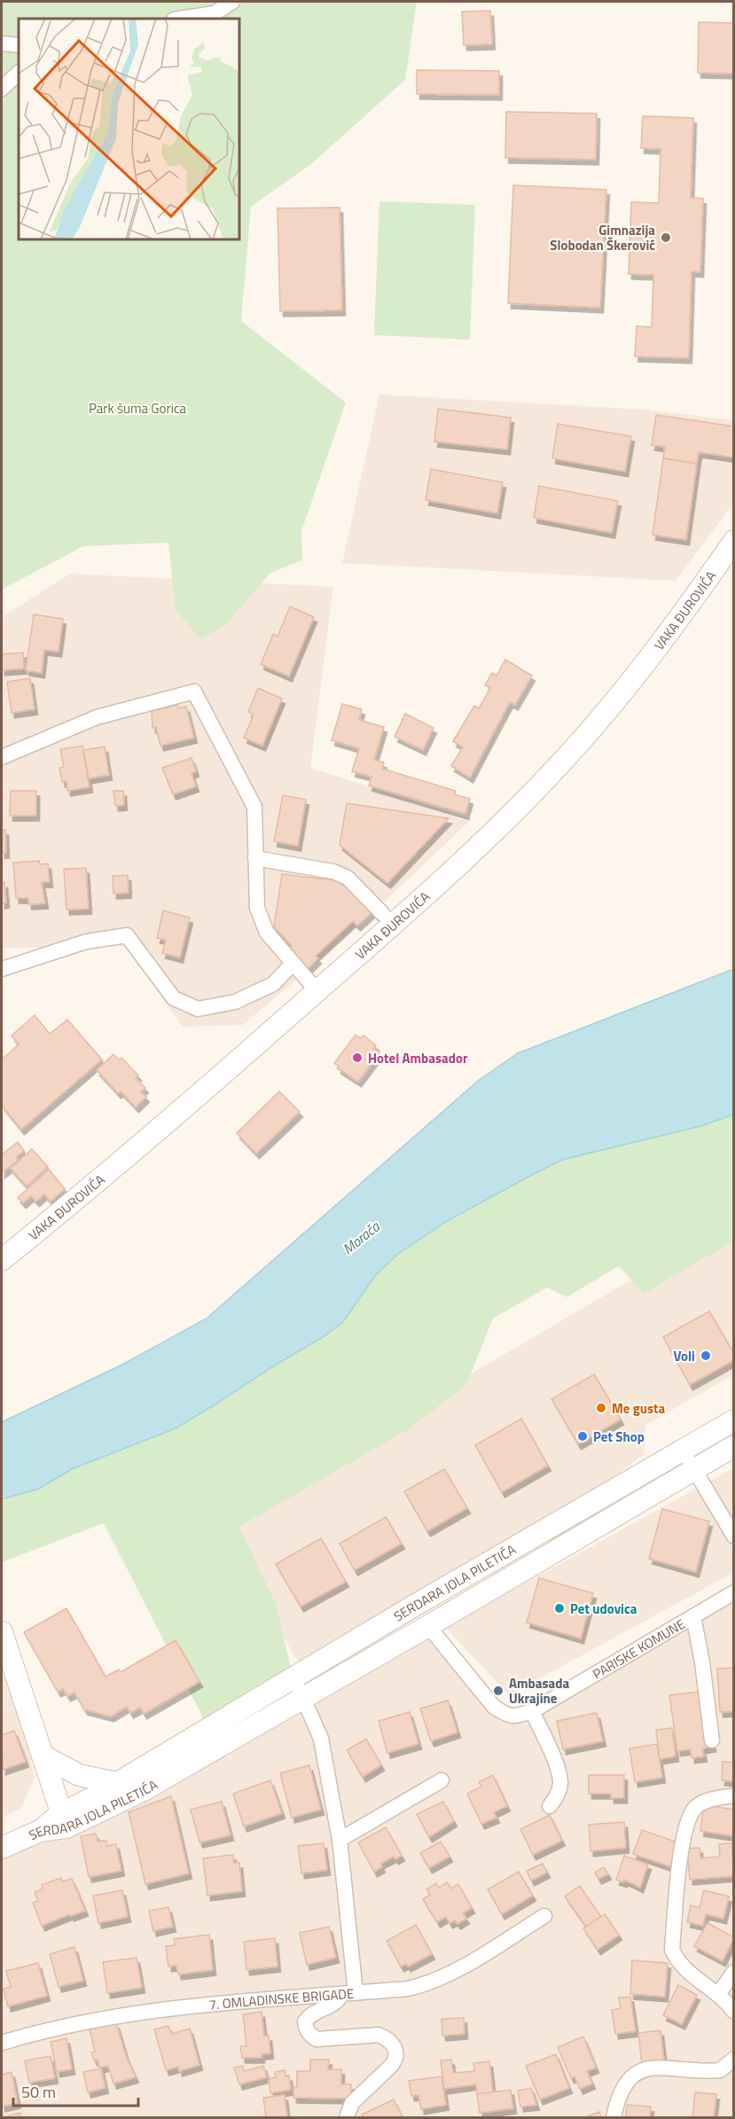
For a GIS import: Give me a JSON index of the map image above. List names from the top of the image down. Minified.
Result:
{"streets":{"main road":["VAKA ĐUROVIĆA","SERDARA JOLA PILETIĆA"],"street":["PARISKE KOMUNE","7. OMLADINSKE BRIGADE"]},"crossings":[["SERDARA JOLA PILETIĆA","PARISKE KOMUNE"]],"water":["Morača"],"parks":["Park šuma Gorica"],"places":["Gimnazija Slobodan Škerović","Hotel Ambasador","Voli","Me gusta","Pet Shop","Pet udovica","Ambasada Ukrajine"],"scale_bar":"50 m"}
